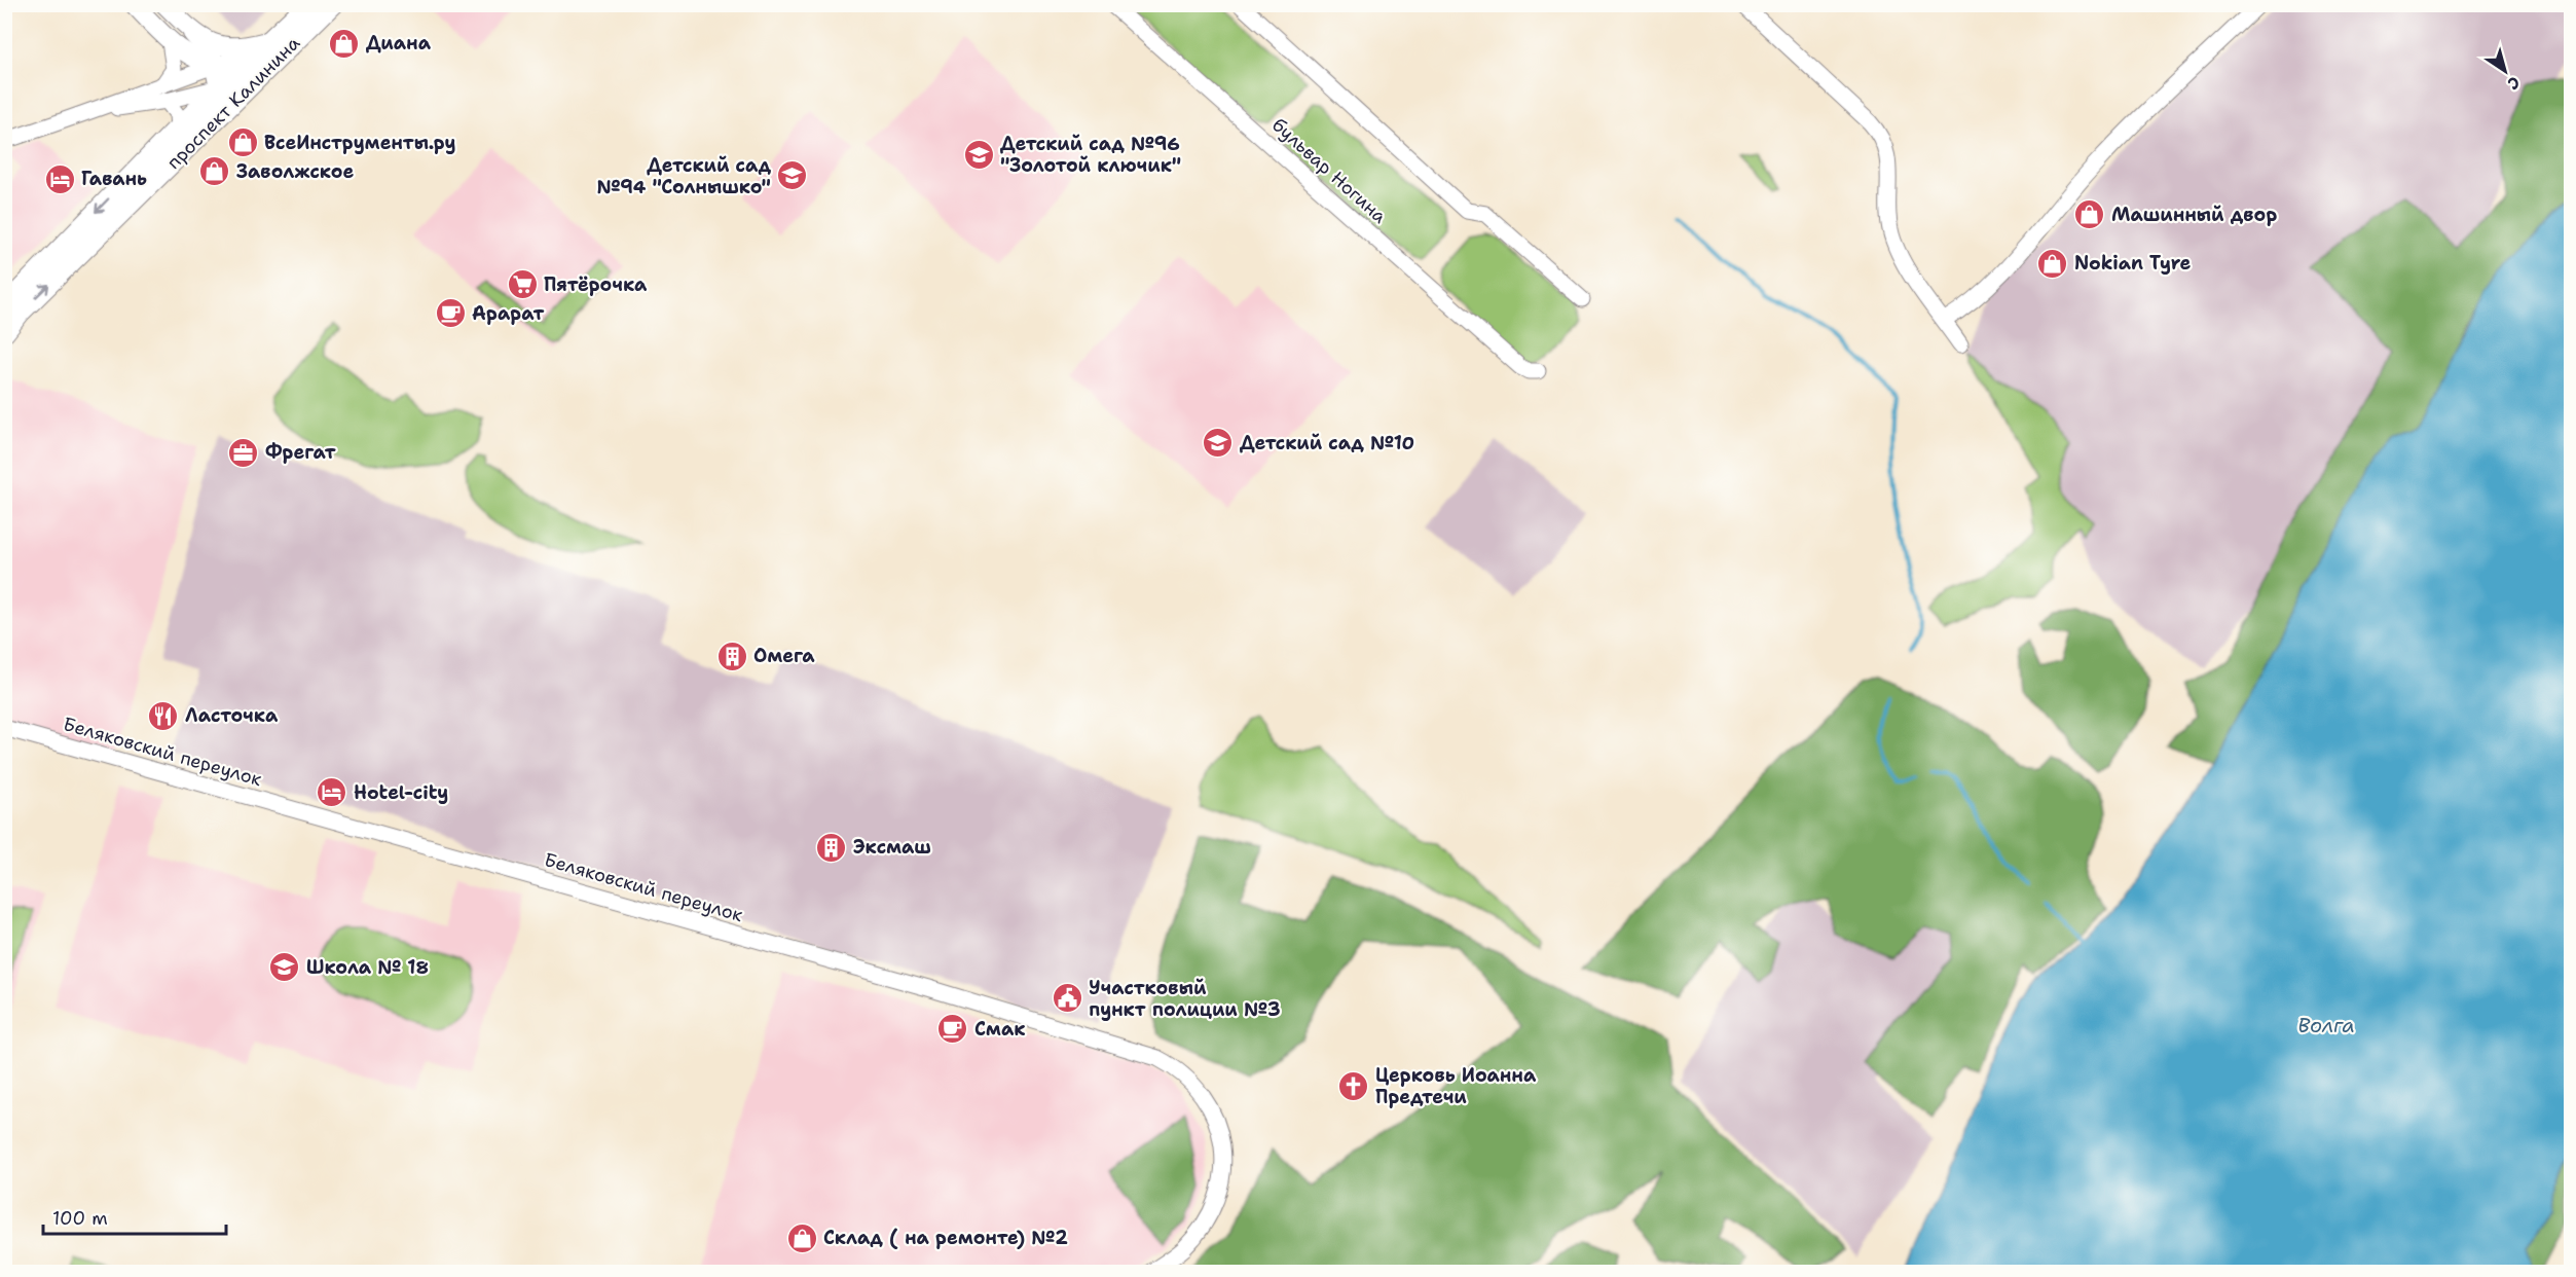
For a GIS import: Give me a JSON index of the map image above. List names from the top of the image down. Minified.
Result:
{"streets":{"main road":["проспект Калинина"],"street":["бульвар Ногина","Беляковский переулок"]},"water":["Волга"],"places":{"shop":["Диана","ВсеИнструменты.ру","Заволжское","Машинный двор","Nokian Tyre","Склад ( на ремонте) №2"],"school or university":["Детский сад №96 \"Золотой ключик\"","Детский сад №94 \"Солнышко\"","Детский сад №10","Школа № 18"],"hotel":["Гавань","Hotel-city"],"supermarket":["Пятёрочка"],"cafe":["Арарат","Смак"],"office":["Фрегат"],"building":["Омега","Эксмаш"],"restaurant":["Ласточка"],"public building":["Участковый пункт полиции №3"],"church":["Церковь Иоанна Предтечи"]},"scale_bar":"100 m","north":"bottom right"}
